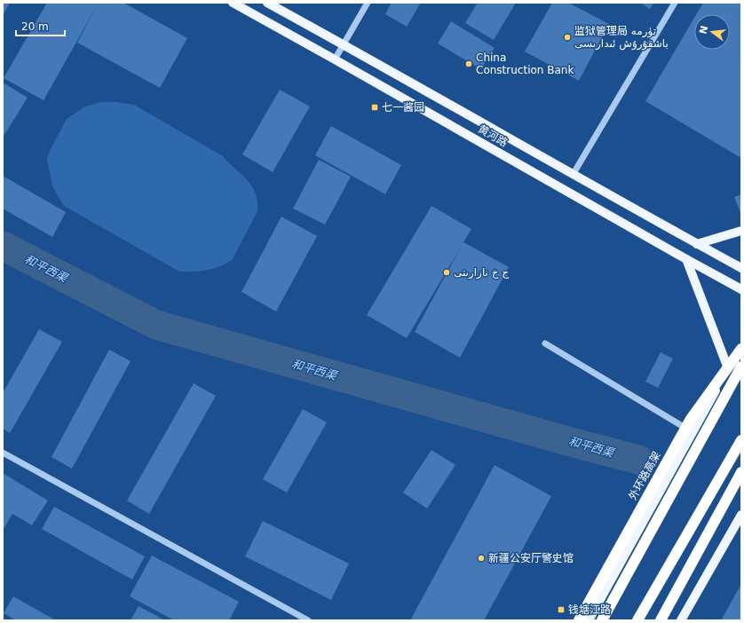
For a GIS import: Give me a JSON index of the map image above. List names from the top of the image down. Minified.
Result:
{"streets":{"highway":["外环路高架"],"main road":["黄河路"]},"water":["和平西渠"],"places":{"other":["监狱管理局 تۈرمە باشقۇرۇش ئىدارىسى","China Construction Bank","ج خ نازارىتى","新疆公安厅警史馆"],"transit":["七一酱园","钱塘江路"]},"scale_bar":"20 m","north":"left"}
